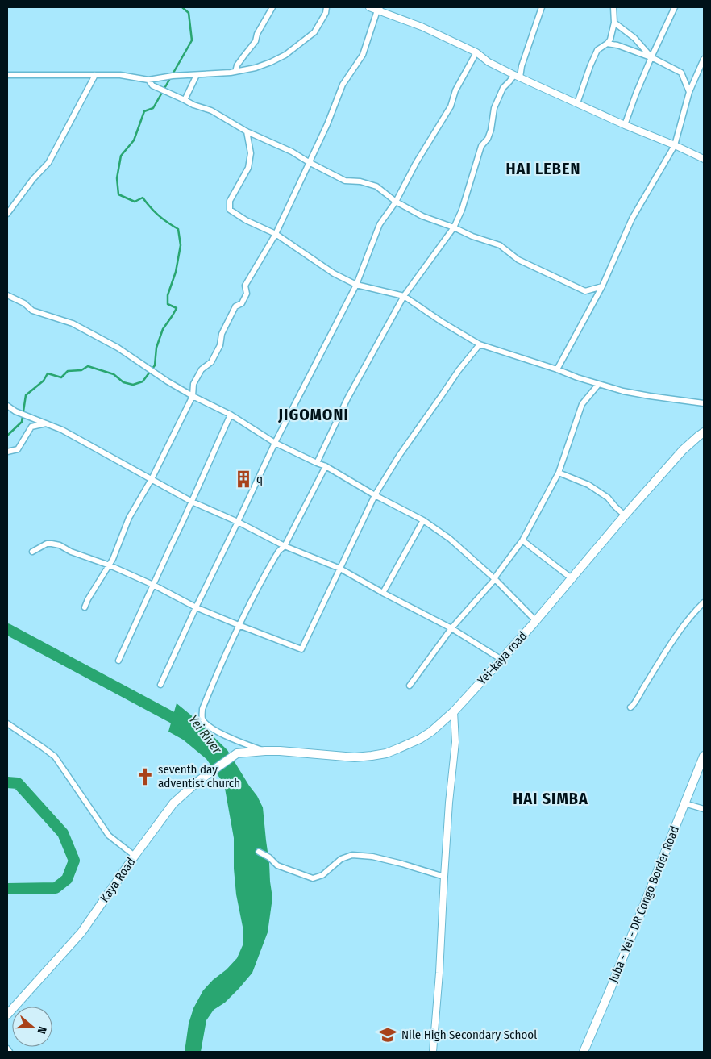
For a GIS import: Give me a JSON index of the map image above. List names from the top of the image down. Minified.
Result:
{"streets":{"main road":["Yei-kaya road","Kaya Road","Juba - Yei - DR Congo Border Road"]},"crossings":[["Yei-kaya road","Kaya Road"]],"districts":["HAI LEBEN","JIGOMONI","HAI SIMBA"],"water":["Yei River"],"places":{"building":["q"],"church":["seventh day adventist church"],"school or university":["Nile High Secondary School"]},"north":"right"}
